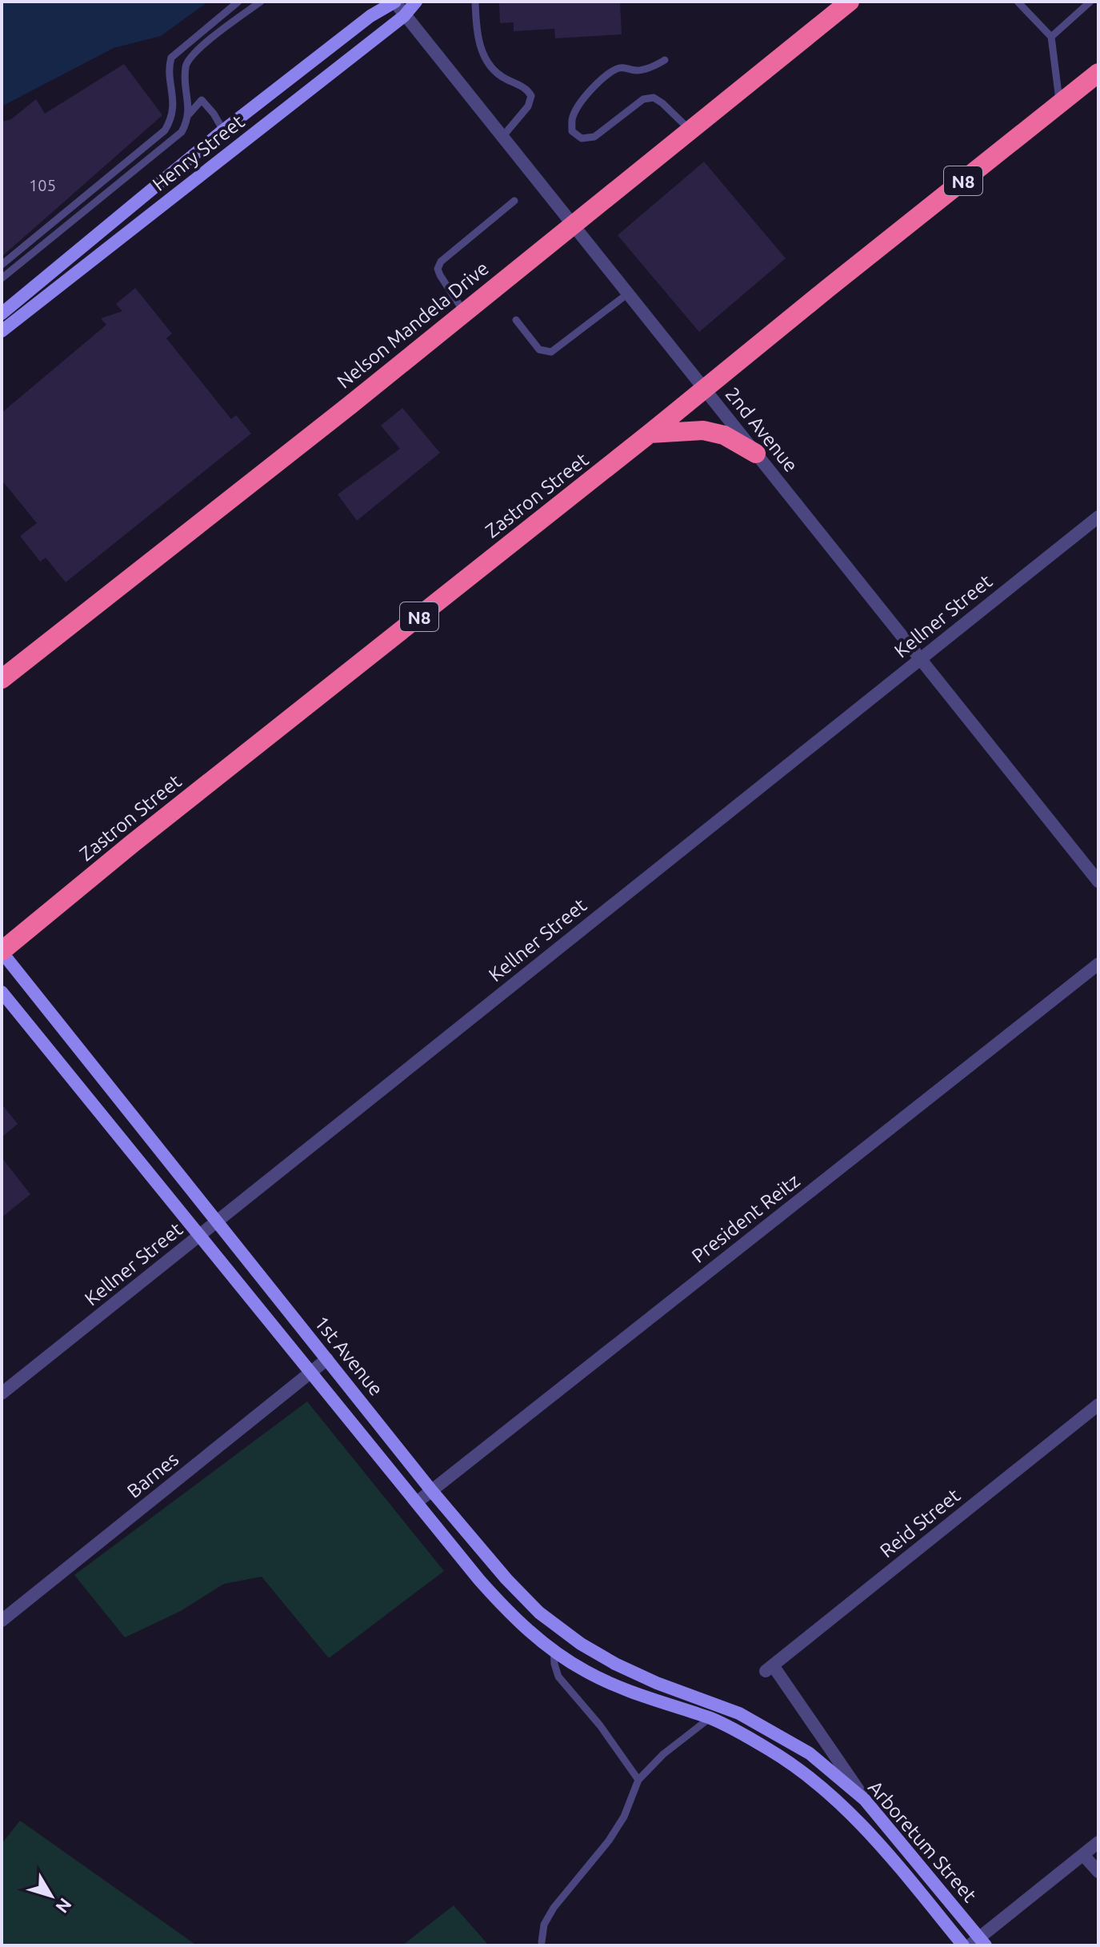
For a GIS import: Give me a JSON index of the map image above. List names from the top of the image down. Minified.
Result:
{"streets":{"highway":["N8","Nelson Mandela Drive","Zastron Street"],"street":["Henry Street","2nd Avenue","Kellner Street","President Reitz","1st Avenue","Barnes","Reid Street","Arboretum Street"]},"crossings":[["Henry Street","2nd Avenue"],["Nelson Mandela Drive","2nd Avenue"],["2nd Avenue","Zastron Street"],["2nd Avenue","Kellner Street"],["Zastron Street","1st Avenue"],["Kellner Street","1st Avenue"],["President Reitz","1st Avenue"],["1st Avenue","Barnes"],["1st Avenue","Arboretum Street"],["Reid Street","Arboretum Street"]],"house_numbers":["105"],"north":"bottom right"}
